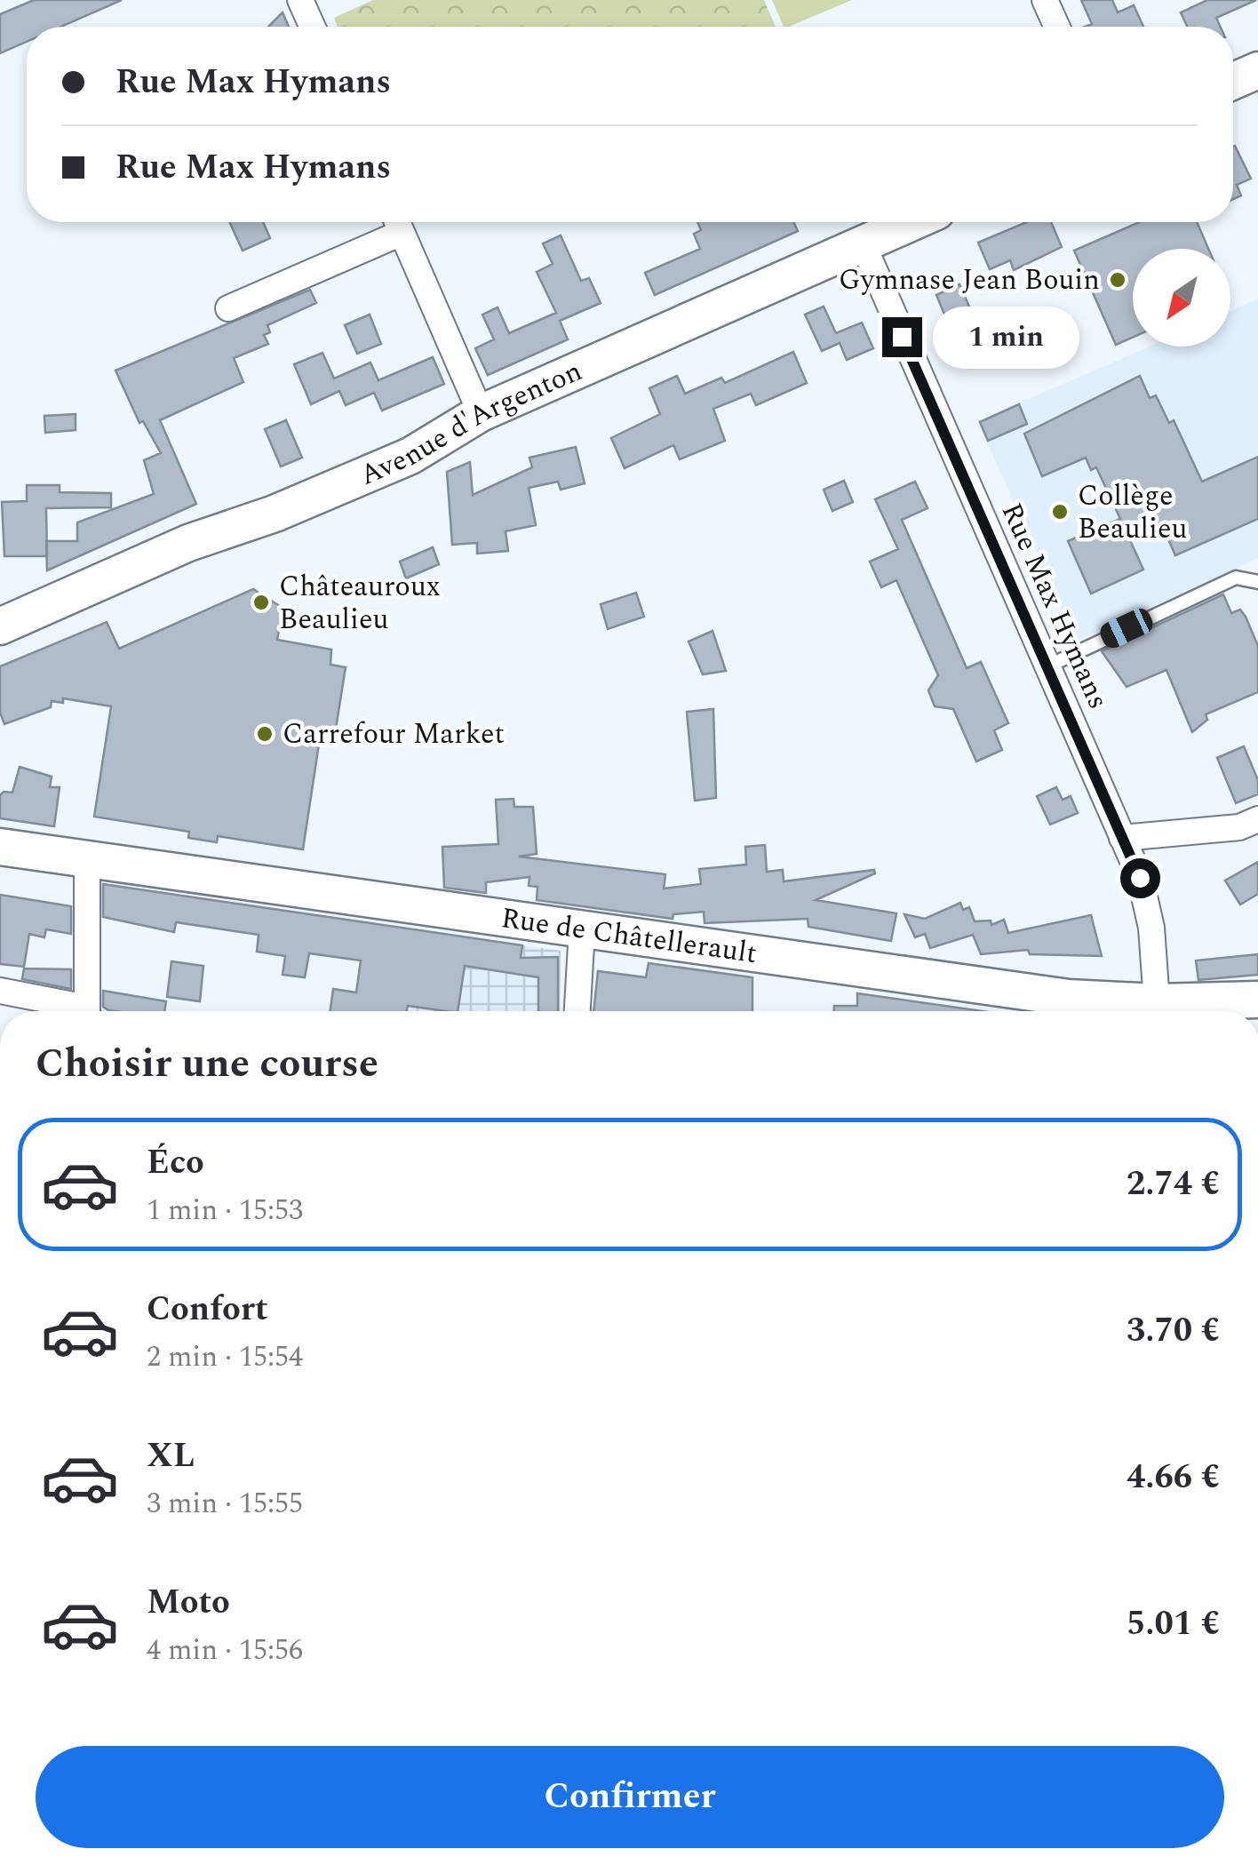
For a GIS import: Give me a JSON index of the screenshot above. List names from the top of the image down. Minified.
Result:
{"streets":{"main road":["Avenue d'Argenton","Rue de Châtellerault"],"street":["Rue Max Hymans"]},"crossings":[["Avenue d'Argenton","Rue Max Hymans"],["Rue Max Hymans","Rue de Châtellerault"]],"places":["Gymnase Jean Bouin","Collège Beaulieu","Châteauroux Beaulieu","Carrefour Market"],"north":"bottom left","page":{"banner":["Rue Max Hymans","Rue Max Hymans"],"bubble":"1 min","heading":"Choisir une course","list":[{"name":"Éco","note":"1 min · 15:53","value":"2.74 €"},{"name":"Confort","note":"2 min · 15:54","value":"3.70 €"},{"name":"XL","note":"3 min · 15:55","value":"4.66 €"},{"name":"Moto","note":"4 min · 15:56","value":"5.01 €"}],"buttons":"Confirmer"}}
